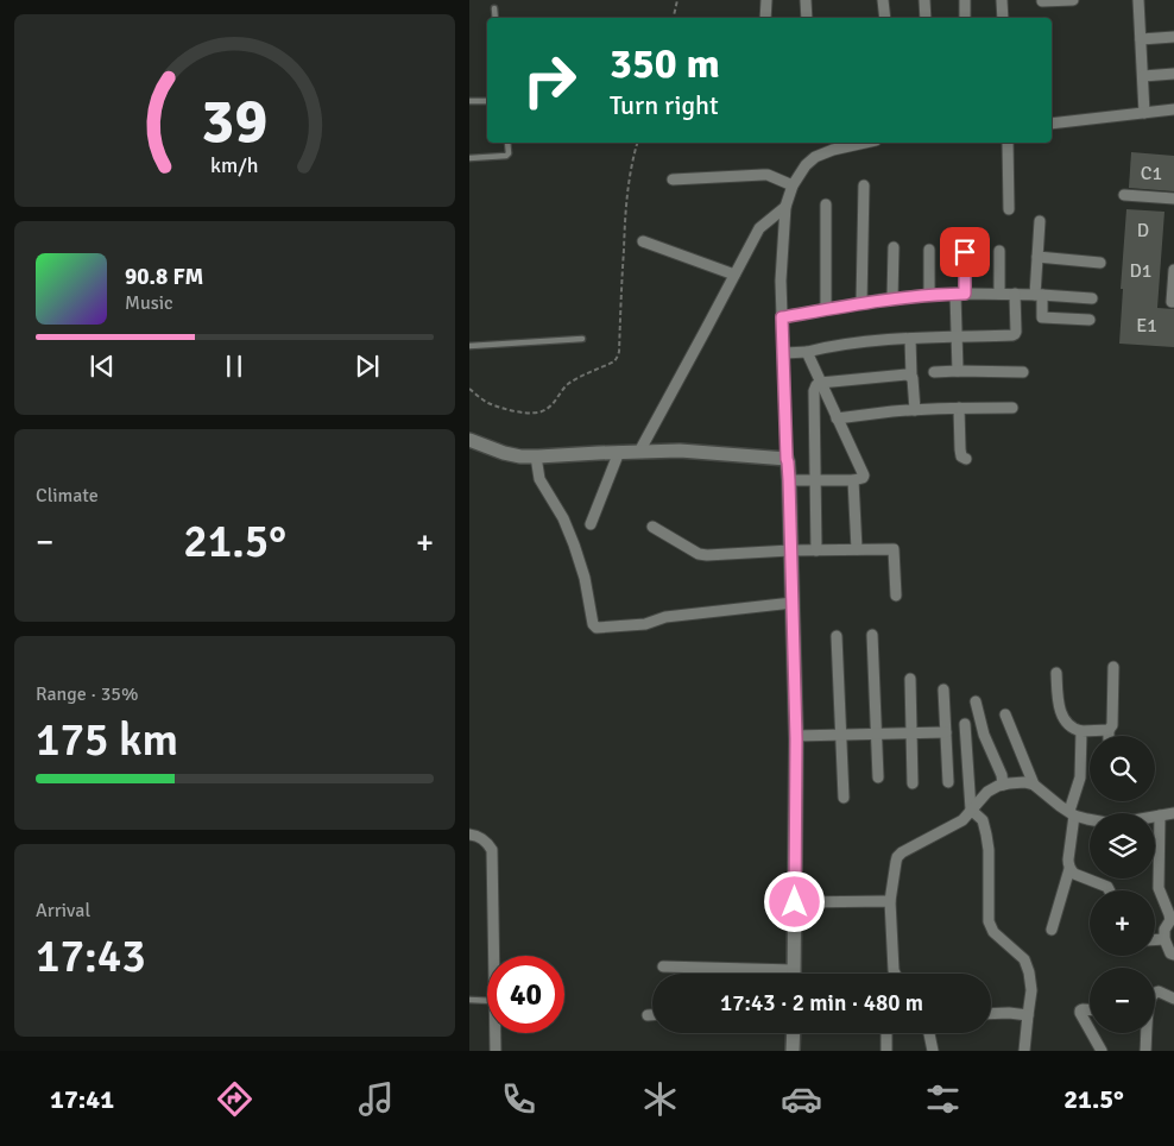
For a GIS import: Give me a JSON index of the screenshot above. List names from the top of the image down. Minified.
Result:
{"house_numbers":["C1","D","D1","E1"],"page":{"turn":["350 m","Turn right"],"song":["90.8 FM","Music"],"tile":["Climate",["Range · 35%","175 km"],["Arrival","17:43"]],"heat":["−","21.5°","+"],"map_buttons":["+","−"],"limit":"40","trip":"17:43 · 2 min · 480 m","tabs":["17:41","21.5°"],"gauge":["39","km/h"]}}
